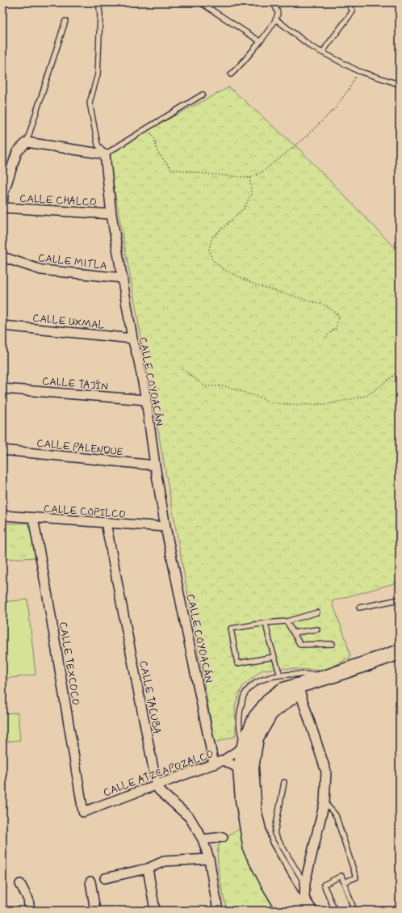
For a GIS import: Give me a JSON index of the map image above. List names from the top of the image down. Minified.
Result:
{"streets":{"street":["CALLE CHALCO","CALLE MITLA","CALLE UXMAL","CALLE COYOACÁN","CALLE TAJÍN","CALLE PALENQUE","CALLE COPILCO","CALLE TEXCOCO","CALLE TACUBA","CALLE ATZCAPOZALCO"]},"crossings":[["CALLE CHALCO","CALLE COYOACÁN"],["CALLE MITLA","CALLE COYOACÁN"],["CALLE UXMAL","CALLE COYOACÁN"],["CALLE COYOACÁN","CALLE TAJÍN"],["CALLE COYOACÁN","CALLE PALENQUE"],["CALLE COYOACÁN","CALLE COPILCO"],["CALLE COYOACÁN","CALLE ATZCAPOZALCO"],["CALLE COPILCO","CALLE TEXCOCO"],["CALLE COPILCO","CALLE TACUBA"],["CALLE TEXCOCO","CALLE ATZCAPOZALCO"],["CALLE TACUBA","CALLE ATZCAPOZALCO"]]}
